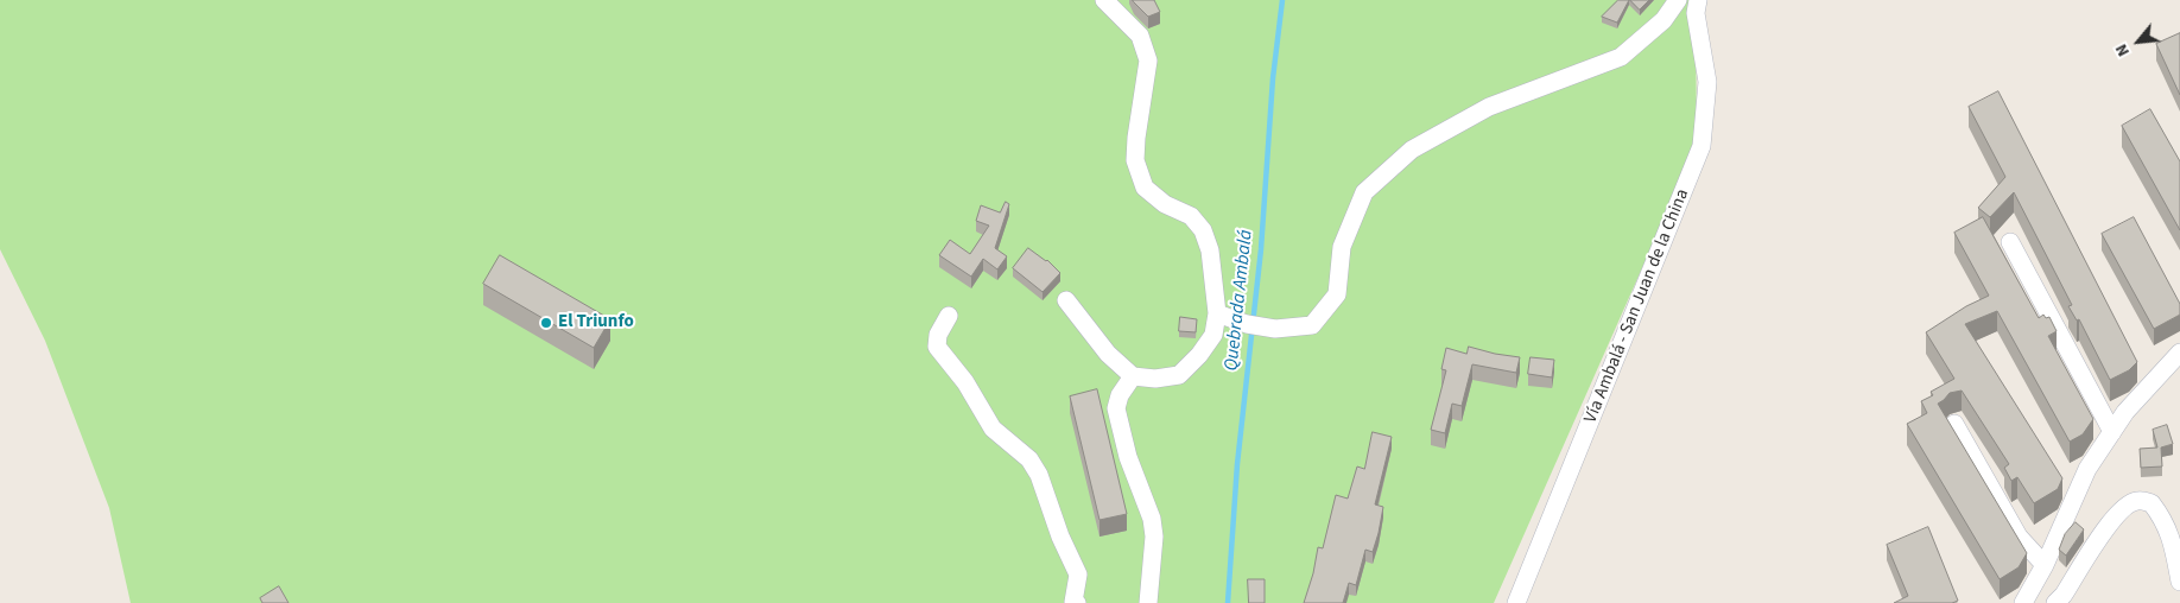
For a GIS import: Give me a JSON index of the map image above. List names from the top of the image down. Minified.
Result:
{"streets":{"street":["Vía Ambalá - San Juan de la China"]},"water":["Quebrada Ambalá"],"places":["El Triunfo"],"north":"bottom left"}
